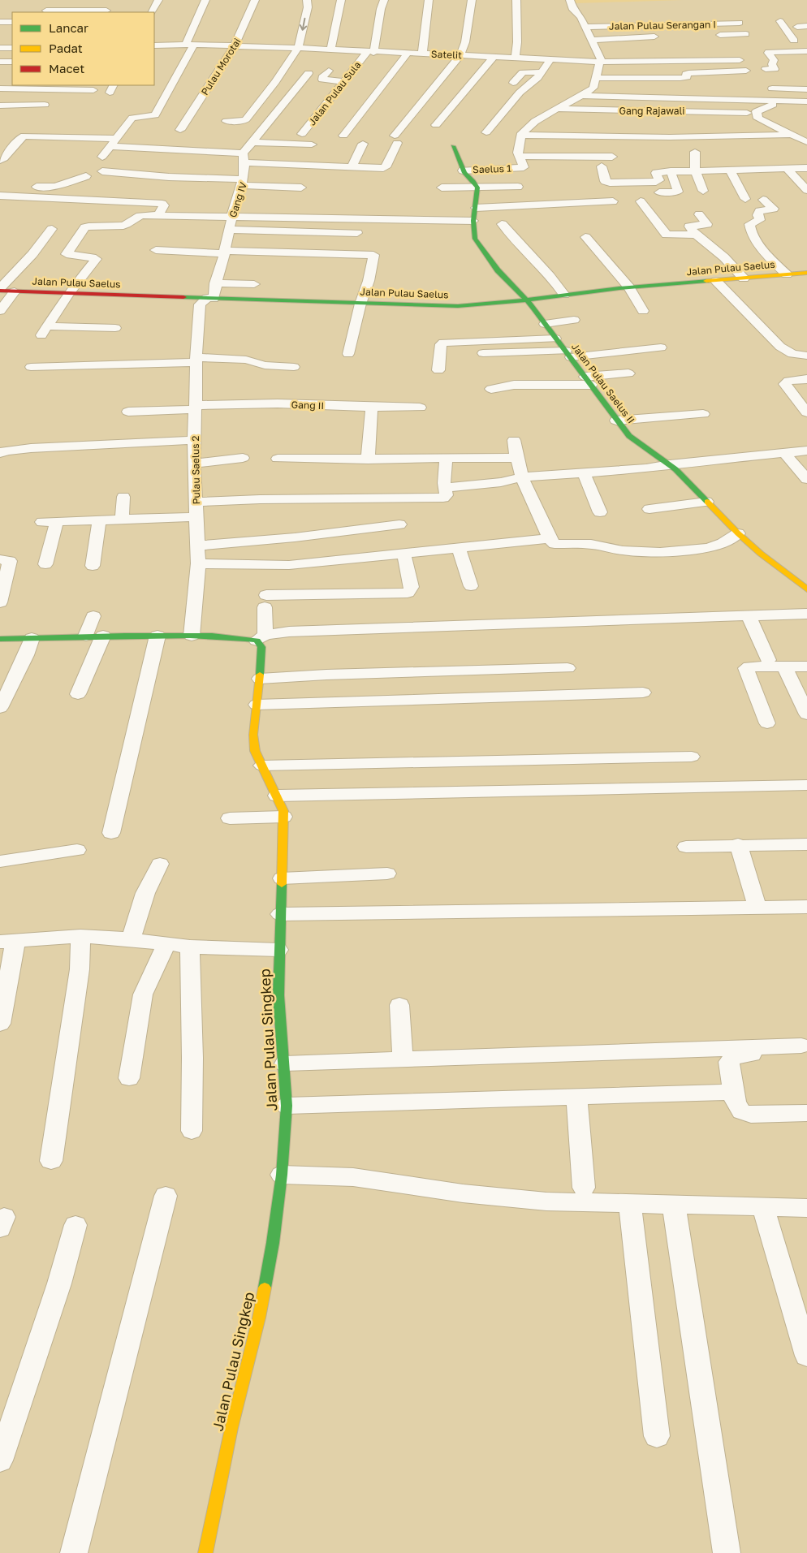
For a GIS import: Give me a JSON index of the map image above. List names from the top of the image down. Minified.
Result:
{"streets":{"street":["Jalan Pulau Serangan I","Satelit","Pulau Morotai","Jalan Pulau Sula","Gang Rajawali","Saelus 1","Gang IV","Jalan Pulau Saelus","Jalan Pulau Saelus II","Gang II","Pulau Saelus 2","Jalan Pulau Singkep"]},"crossings":[["Satelit","Pulau Morotai"],["Satelit","Jalan Pulau Sula"],["Gang IV","Jalan Pulau Saelus"],["Gang IV","Pulau Saelus 2"],["Jalan Pulau Saelus","Jalan Pulau Saelus II"],["Jalan Pulau Saelus","Pulau Saelus 2"],["Gang II","Pulau Saelus 2"]],"legend":["Lancar","Padat","Macet"]}
